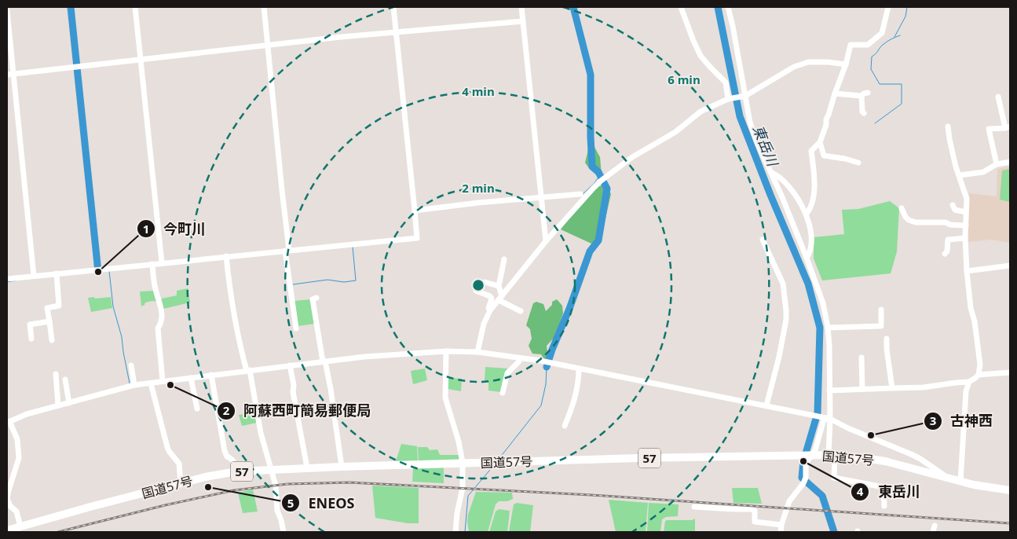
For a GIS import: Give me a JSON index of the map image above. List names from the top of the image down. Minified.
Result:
{"streets":{"highway":["57","国道57号"]},"water":["東岳川"],"places":["今町川","阿蘇西町簡易郵便局","古神西","東岳川","ENEOS"],"rings":["6 min","4 min","2 min"]}
